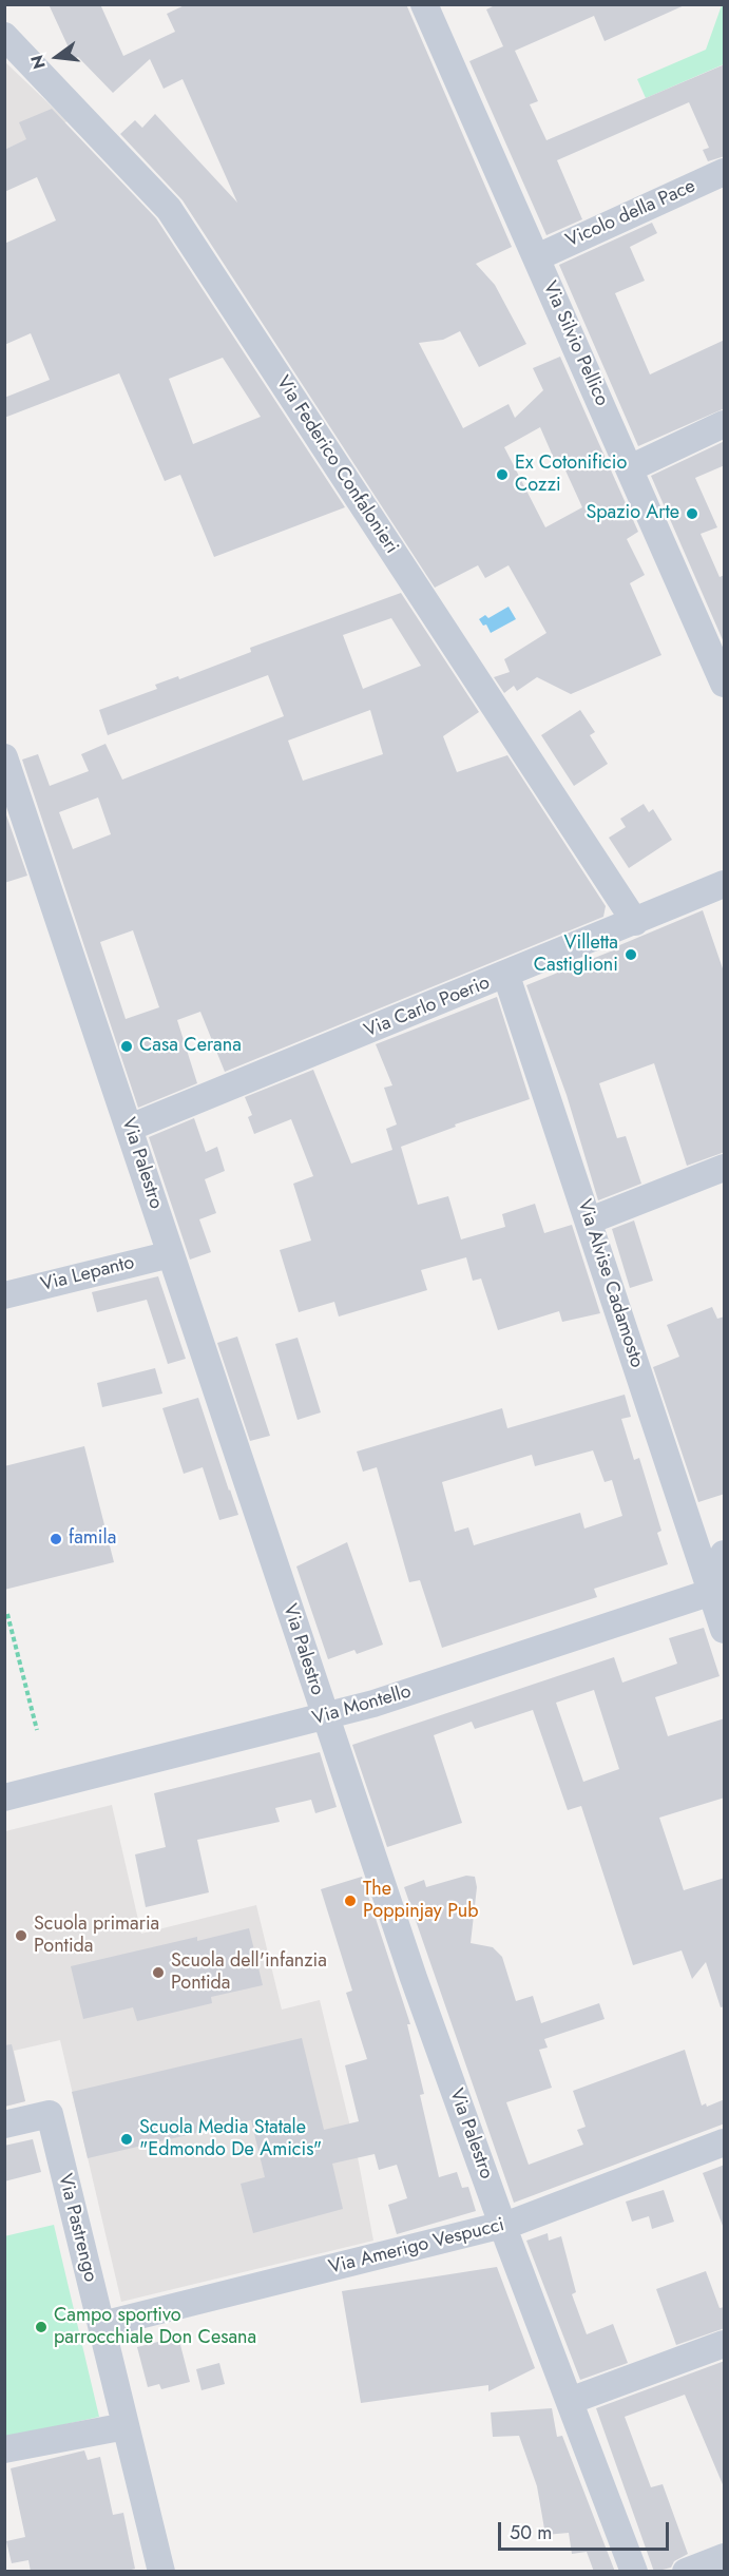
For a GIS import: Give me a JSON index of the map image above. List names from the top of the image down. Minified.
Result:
{"streets":{"street":["Vicolo della Pace","Via Silvio Pellico","Via Federico Confalonieri","Via Carlo Poerio","Via Palestro","Via Lepanto","Via Alvise Cadamosto","Via Montello","Via Pastrengo","Via Amerigo Vespucci"]},"crossings":[["Vicolo della Pace","Via Silvio Pellico"],["Via Federico Confalonieri","Via Carlo Poerio"],["Via Carlo Poerio","Via Palestro"],["Via Carlo Poerio","Via Alvise Cadamosto"],["Via Palestro","Via Lepanto"],["Via Palestro","Via Montello"],["Via Palestro","Via Amerigo Vespucci"],["Via Alvise Cadamosto","Via Montello"],["Via Pastrengo","Via Amerigo Vespucci"]],"places":["Ex Cotonificio Cozzi","Spazio Arte","Villetta Castiglioni","Casa Cerana","famila","The Poppinjay Pub","Scuola primaria Pontida","Scuola dell'infanzia Pontida","Scuola Media Statale \"Edmondo De Amicis\"","Campo sportivo parrocchiale Don Cesana"],"scale_bar":"50 m","north":"left"}
